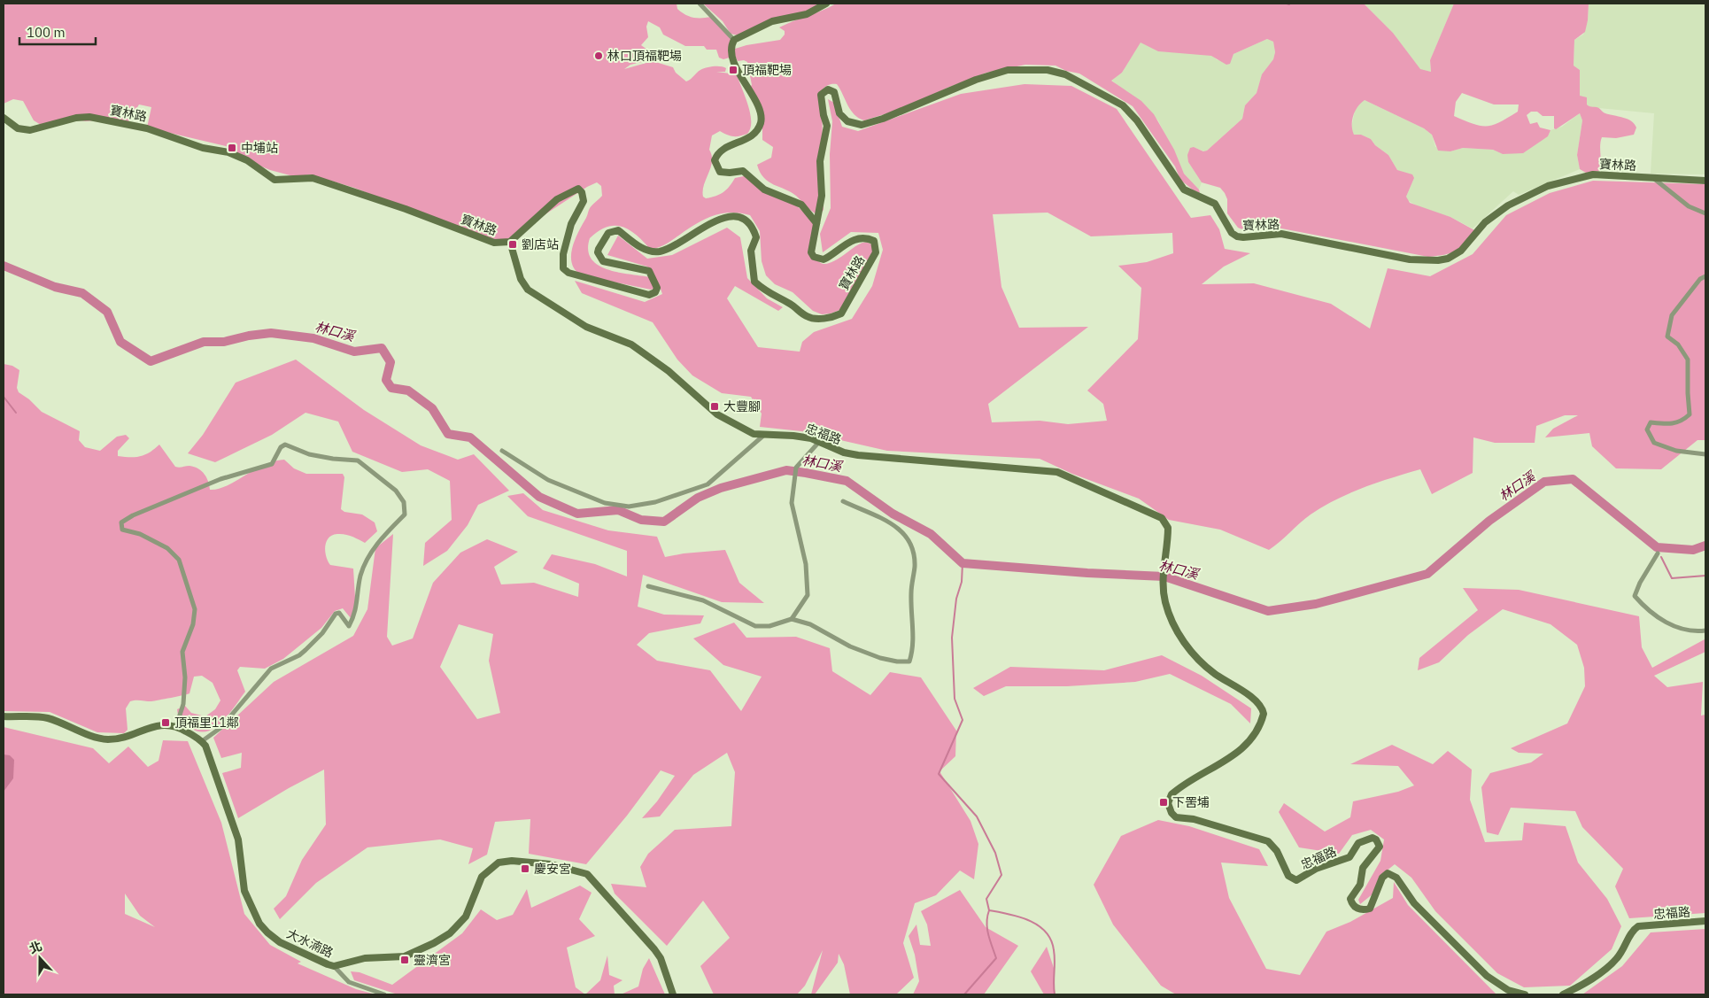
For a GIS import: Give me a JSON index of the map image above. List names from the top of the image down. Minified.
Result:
{"streets":{"street":["寶林路","忠福路","大水湳路"]},"crossings":[["寶林路","忠福路"]],"water":["林口溪"],"places":{"other":["林口頂福靶場"],"transit":["頂福靶場","中埔站","劉店站","大豐腳","頂福里11鄰","下罟埔","慶安宮","靈濟宮"]},"scale_bar":"100 m","north":"top"}
